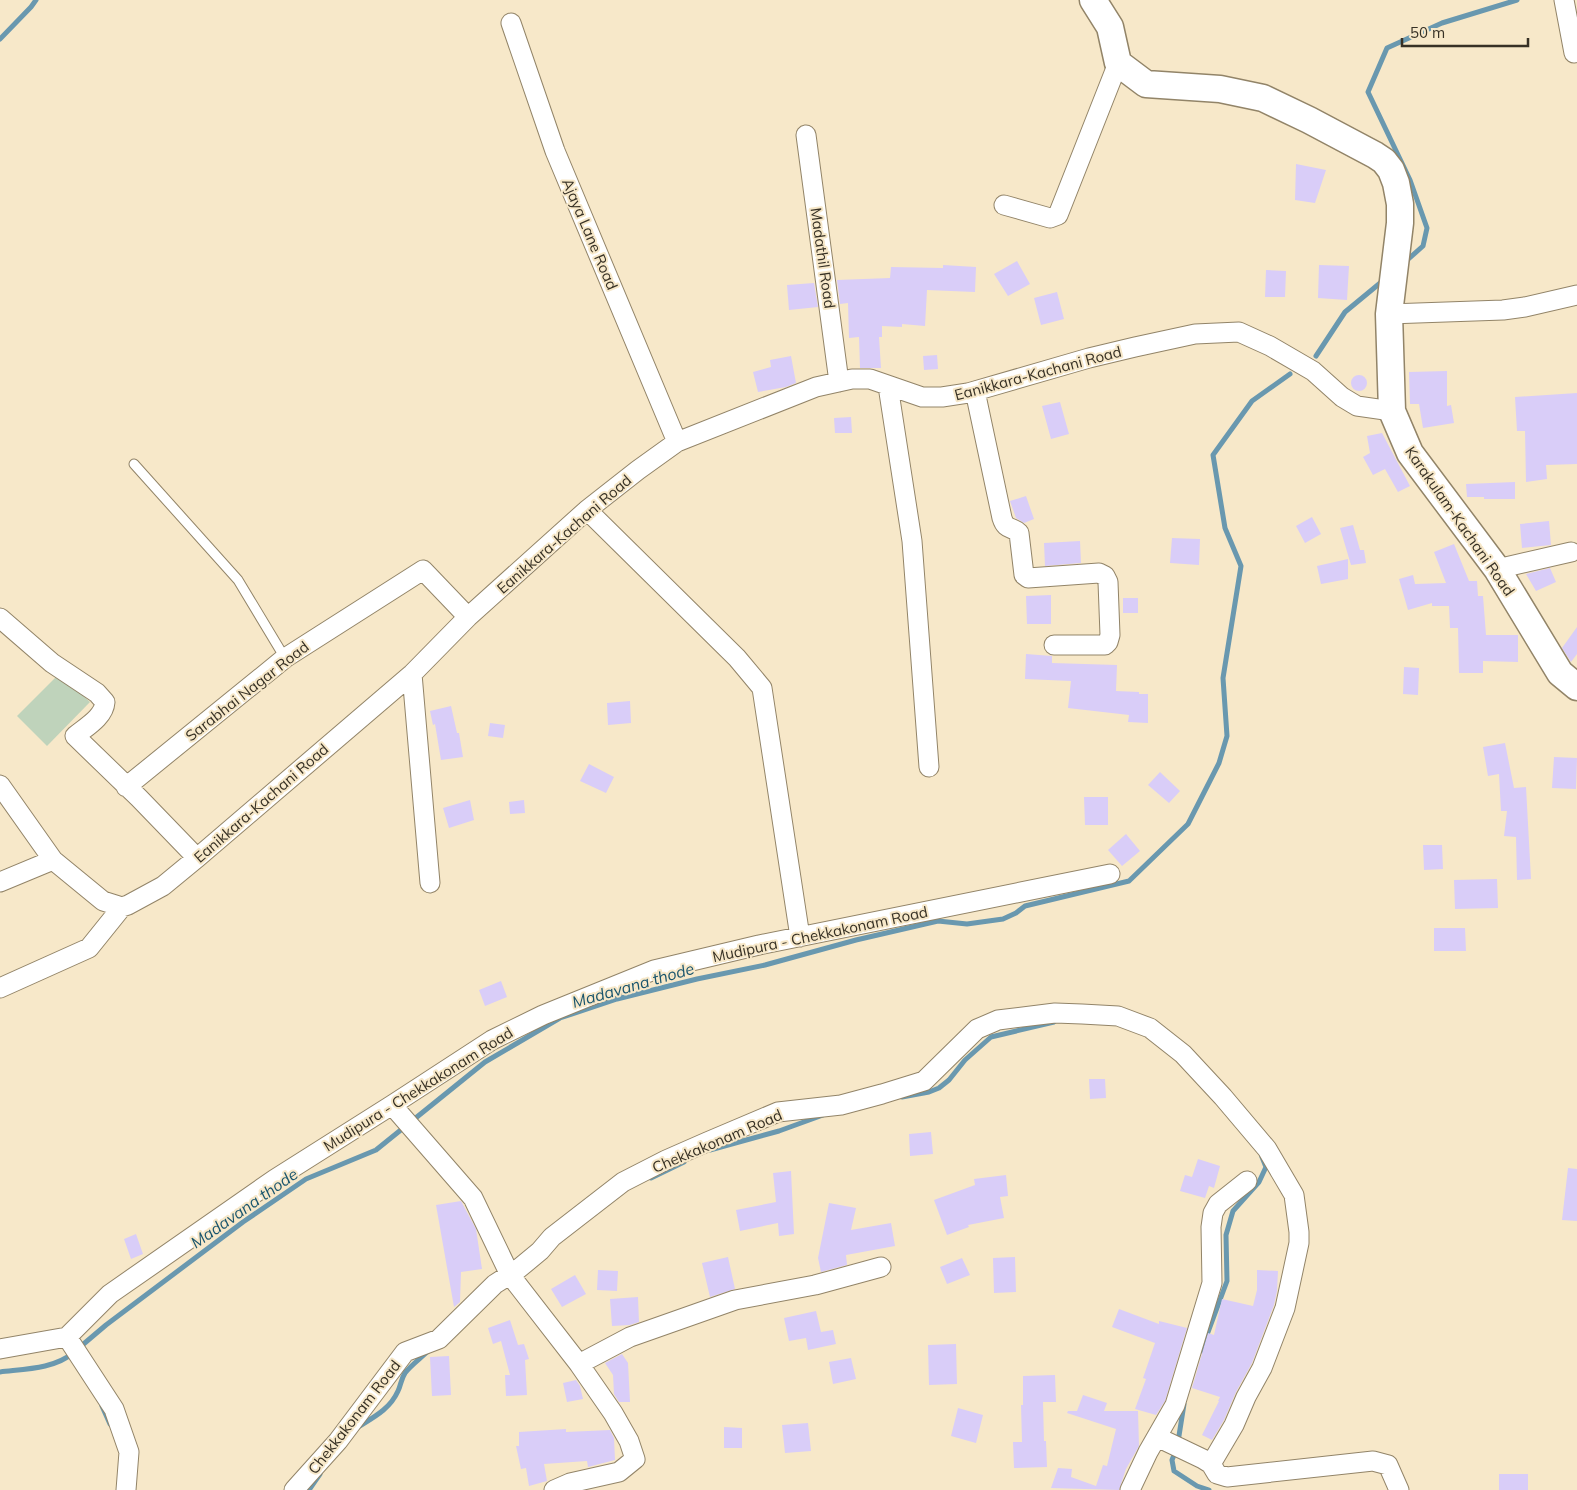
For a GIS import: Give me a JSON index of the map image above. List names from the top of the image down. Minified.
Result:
{"streets":{"main road":["Karakulam-Kachani Road"],"street":["Ajaya Lane Road","Madathil Road","Eanikkara-Kachani Road","Sarabhai Nagar Road","Mudipura - Chekkakonam Road","Chekkakonam Road"]},"crossings":[["Ajaya Lane Road","Eanikkara-Kachani Road"],["Madathil Road","Eanikkara-Kachani Road"],["Eanikkara-Kachani Road","Karakulam-Kachani Road"],["Eanikkara-Kachani Road","Sarabhai Nagar Road"]],"water":["Madavana thode"],"scale_bar":"50 m"}
